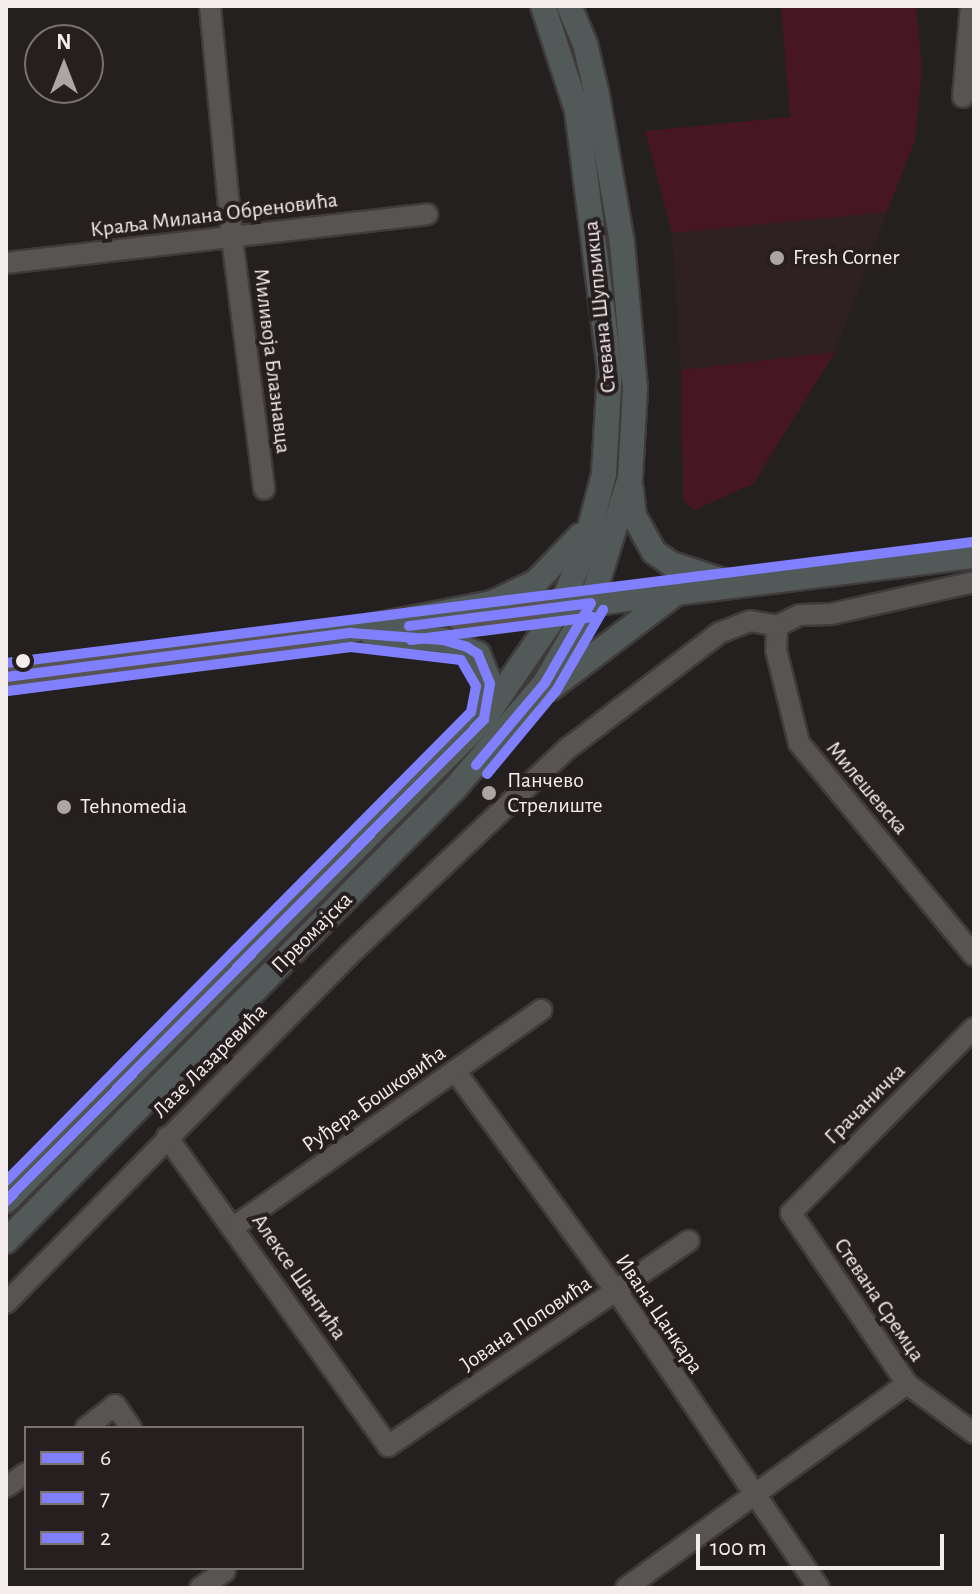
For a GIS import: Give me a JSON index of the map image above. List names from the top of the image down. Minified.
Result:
{"streets":{"main road":["Стевана Шупљикца","Првомајска"],"street":["Краља Милана Обреновића","Миливоја Блазнавца","Милешевска","Лазе Лазаревића","Руђера Бошковића","Грачаничка","Алексе Шантића","Стевана Сремца","Ивана Цанкара","Јована Поповића"]},"crossings":[["Краља Милана Обреновића","Миливоја Блазнавца"],["Стевана Шупљикца","Првомајска"],["Милешевска","Лазе Лазаревића"],["Лазе Лазаревића","Алексе Шантића"],["Руђера Бошковића","Алексе Шантића"],["Руђера Бошковића","Ивана Цанкара"],["Грачаничка","Стевана Сремца"],["Алексе Шантића","Јована Поповића"],["Ивана Цанкара","Јована Поповића"]],"places":["Fresh Corner","Панчево Стрелиште","Tehnomedia"],"lines":["transit line 2","transit line 6","transit line 7"],"legend":["6","7","2"],"scale_bar":"100 m","north":"top"}
